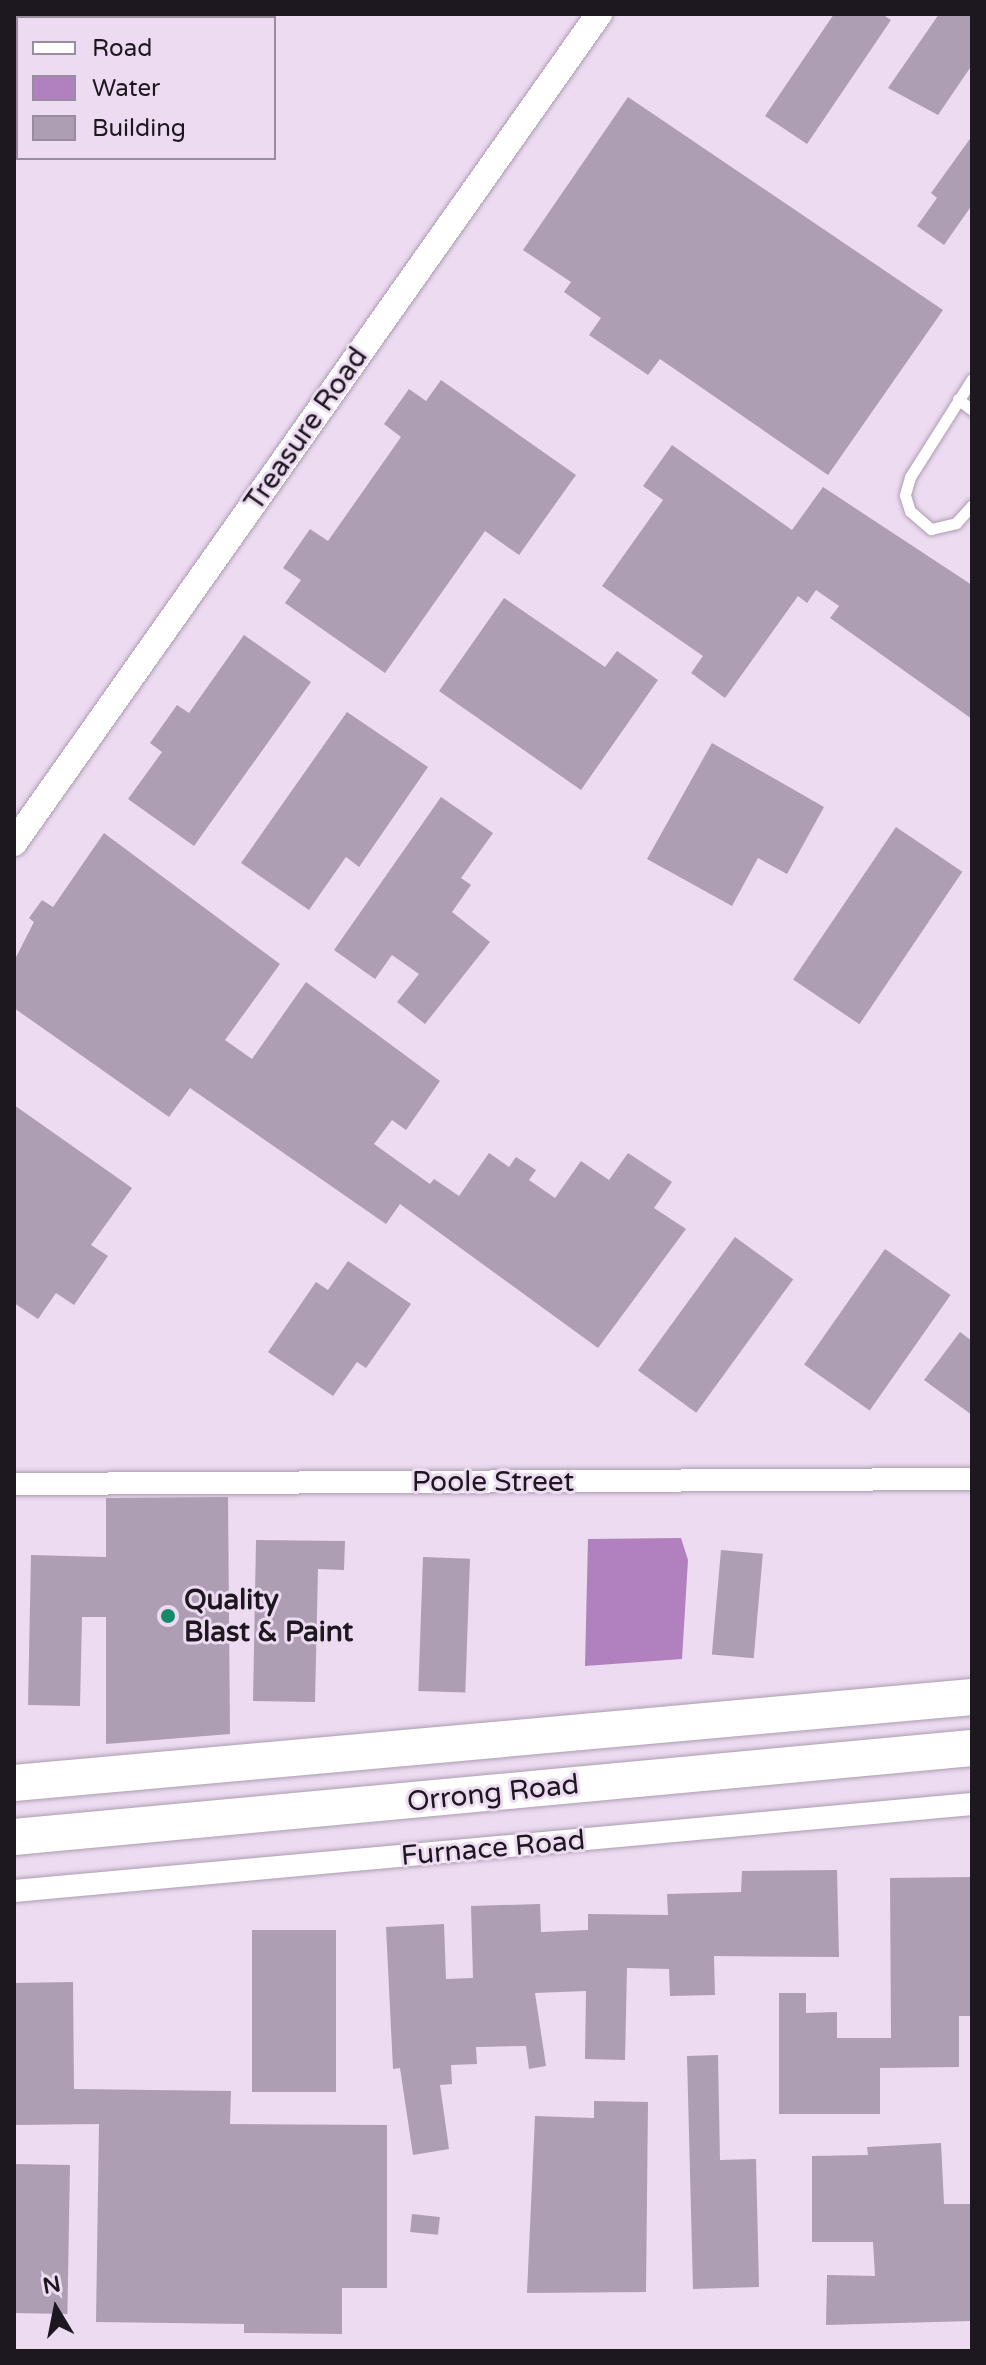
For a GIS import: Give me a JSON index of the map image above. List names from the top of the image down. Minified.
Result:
{"streets":{"highway":["Orrong Road"],"street":["Treasure Road","Poole Street","Furnace Road"]},"places":["Quality Blast & Paint"],"legend":["Road","Water","Building"],"north":"top"}
